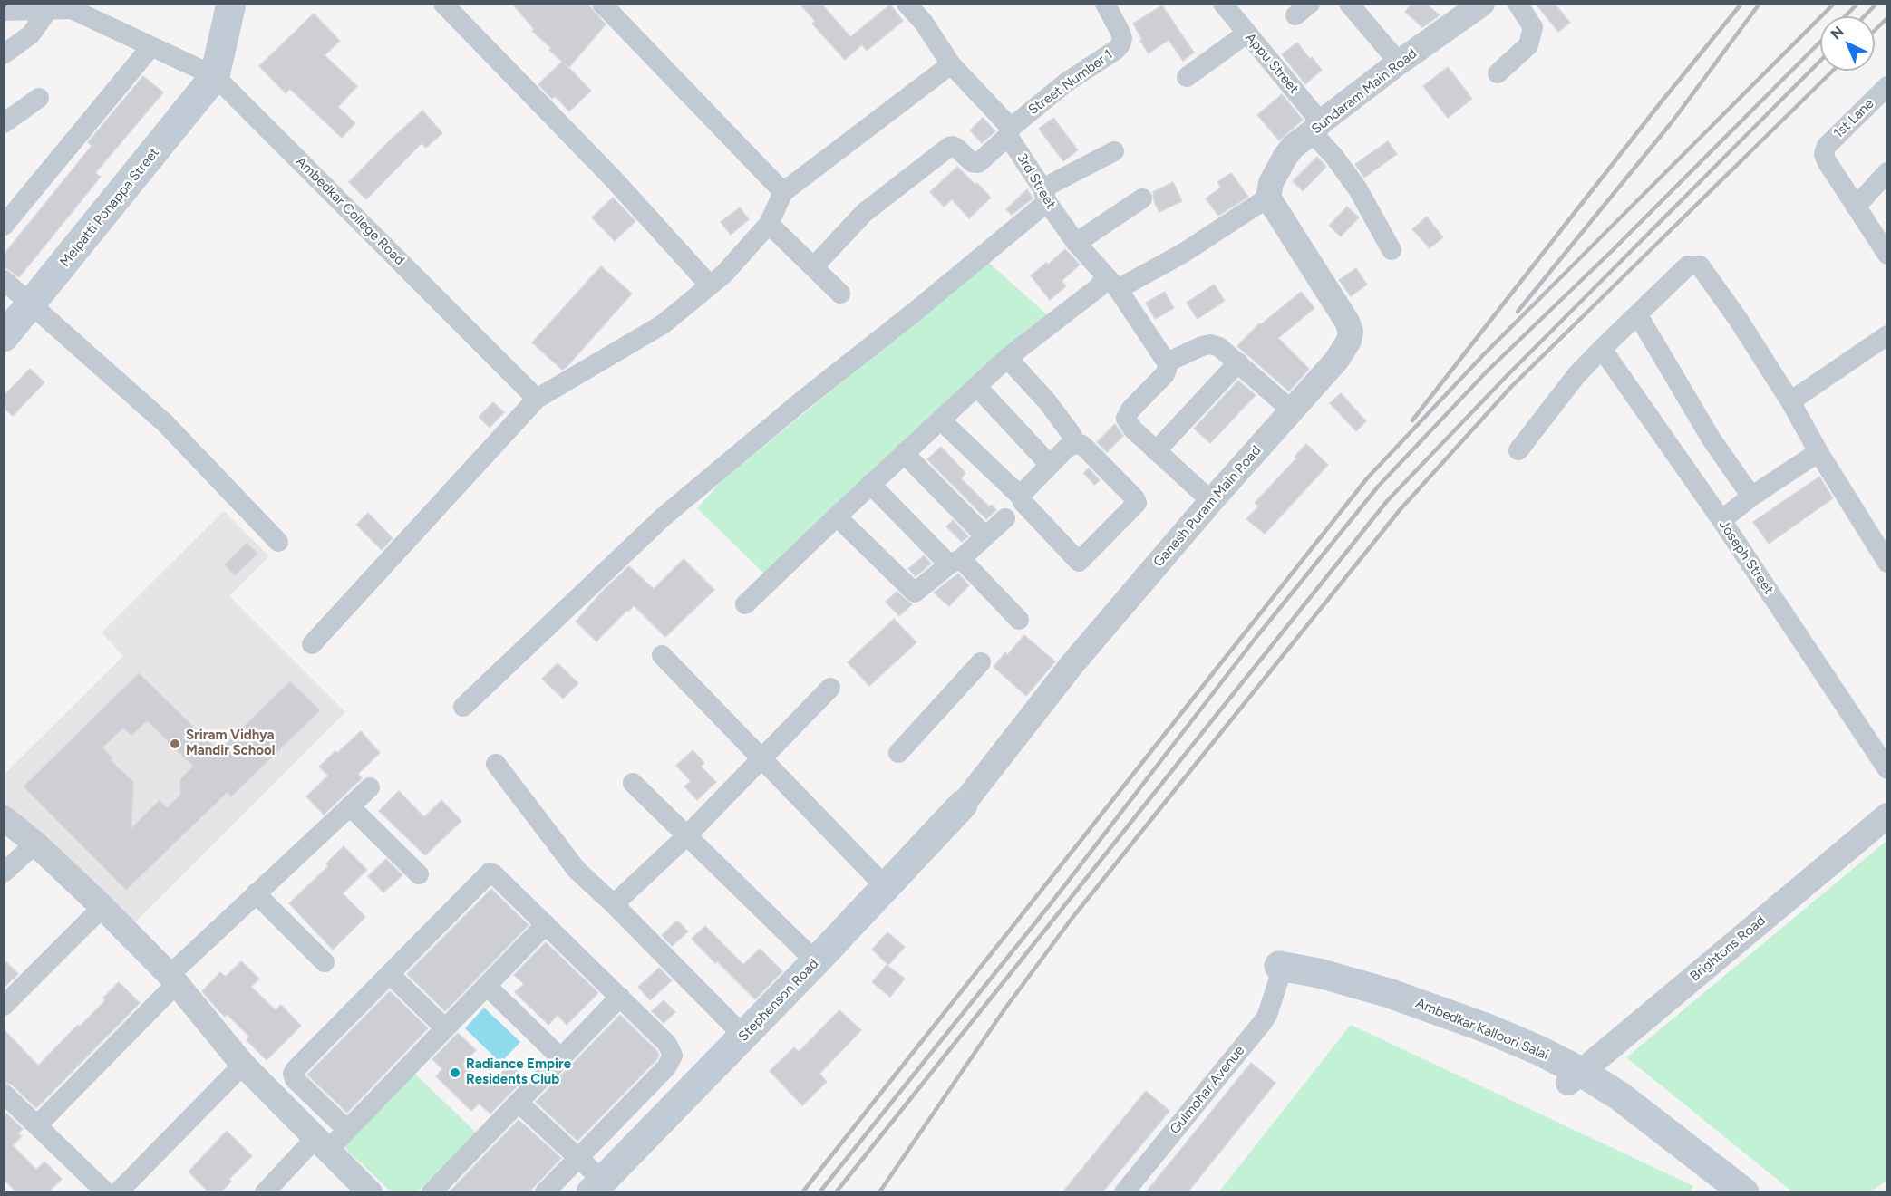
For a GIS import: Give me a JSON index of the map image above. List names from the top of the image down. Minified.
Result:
{"streets":{"main road":["Melpatti Ponappa Street","Stephenson Road","Ambedkar Kalloori Salai"],"street":["Appu Street","Street Number 1","Sundaram Main Road","1st Lane","3rd Street","Ambedkar College Road","Ganesh Puram Main Road","Joseph Street","Brightons Road","Gulmohar Avenue"]},"crossings":[["Appu Street","Sundaram Main Road"],["Street Number 1","3rd Street"],["Sundaram Main Road","Ganesh Puram Main Road"],["Melpatti Ponappa Street","Ambedkar College Road"],["Ganesh Puram Main Road","Stephenson Road"],["Brightons Road","Ambedkar Kalloori Salai"],["Ambedkar Kalloori Salai","Gulmohar Avenue"]],"places":["Sriram Vidhya Mandir School","Radiance Empire Residents Club"],"north":"top left"}
